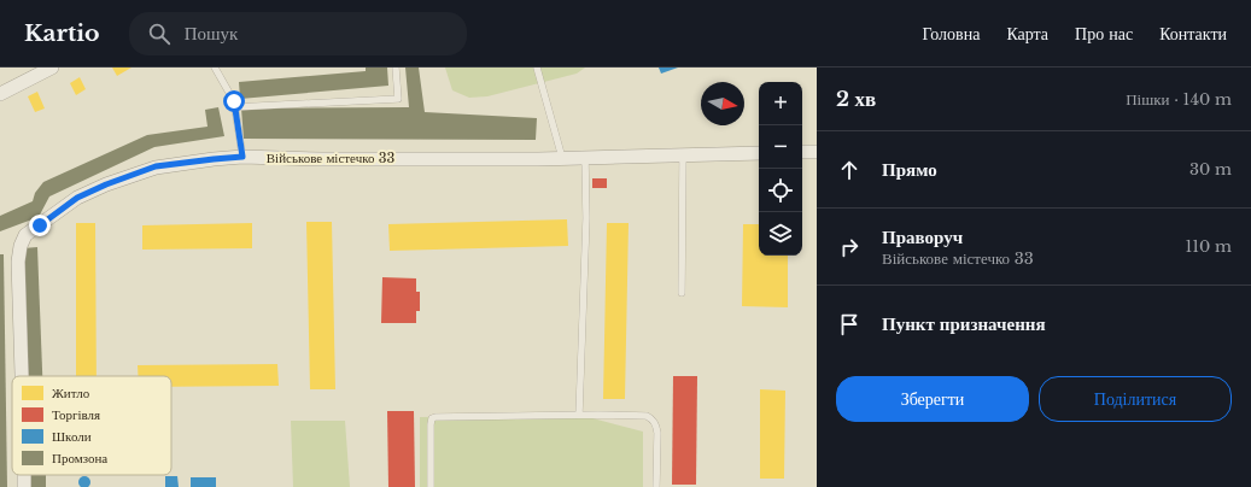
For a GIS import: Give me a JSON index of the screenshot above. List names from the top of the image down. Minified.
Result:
{"streets":{"street":["Військове містечко 33"]},"legend":["Житло","Торгівля","Школи","Промзона"],"north":"right","page":{"header":"Kartio","search":"Пошук","nav":["Головна","Карта","Про нас","Контакти"],"heading":["2 хв","Пішки · 140 m"],"map_buttons":["+","−"],"list":[["Прямо","30 m"],["Праворуч","Військове містечко 33","110 m"],"Пункт призначення"],"buttons":["Зберегти","Поділитися"]}}
